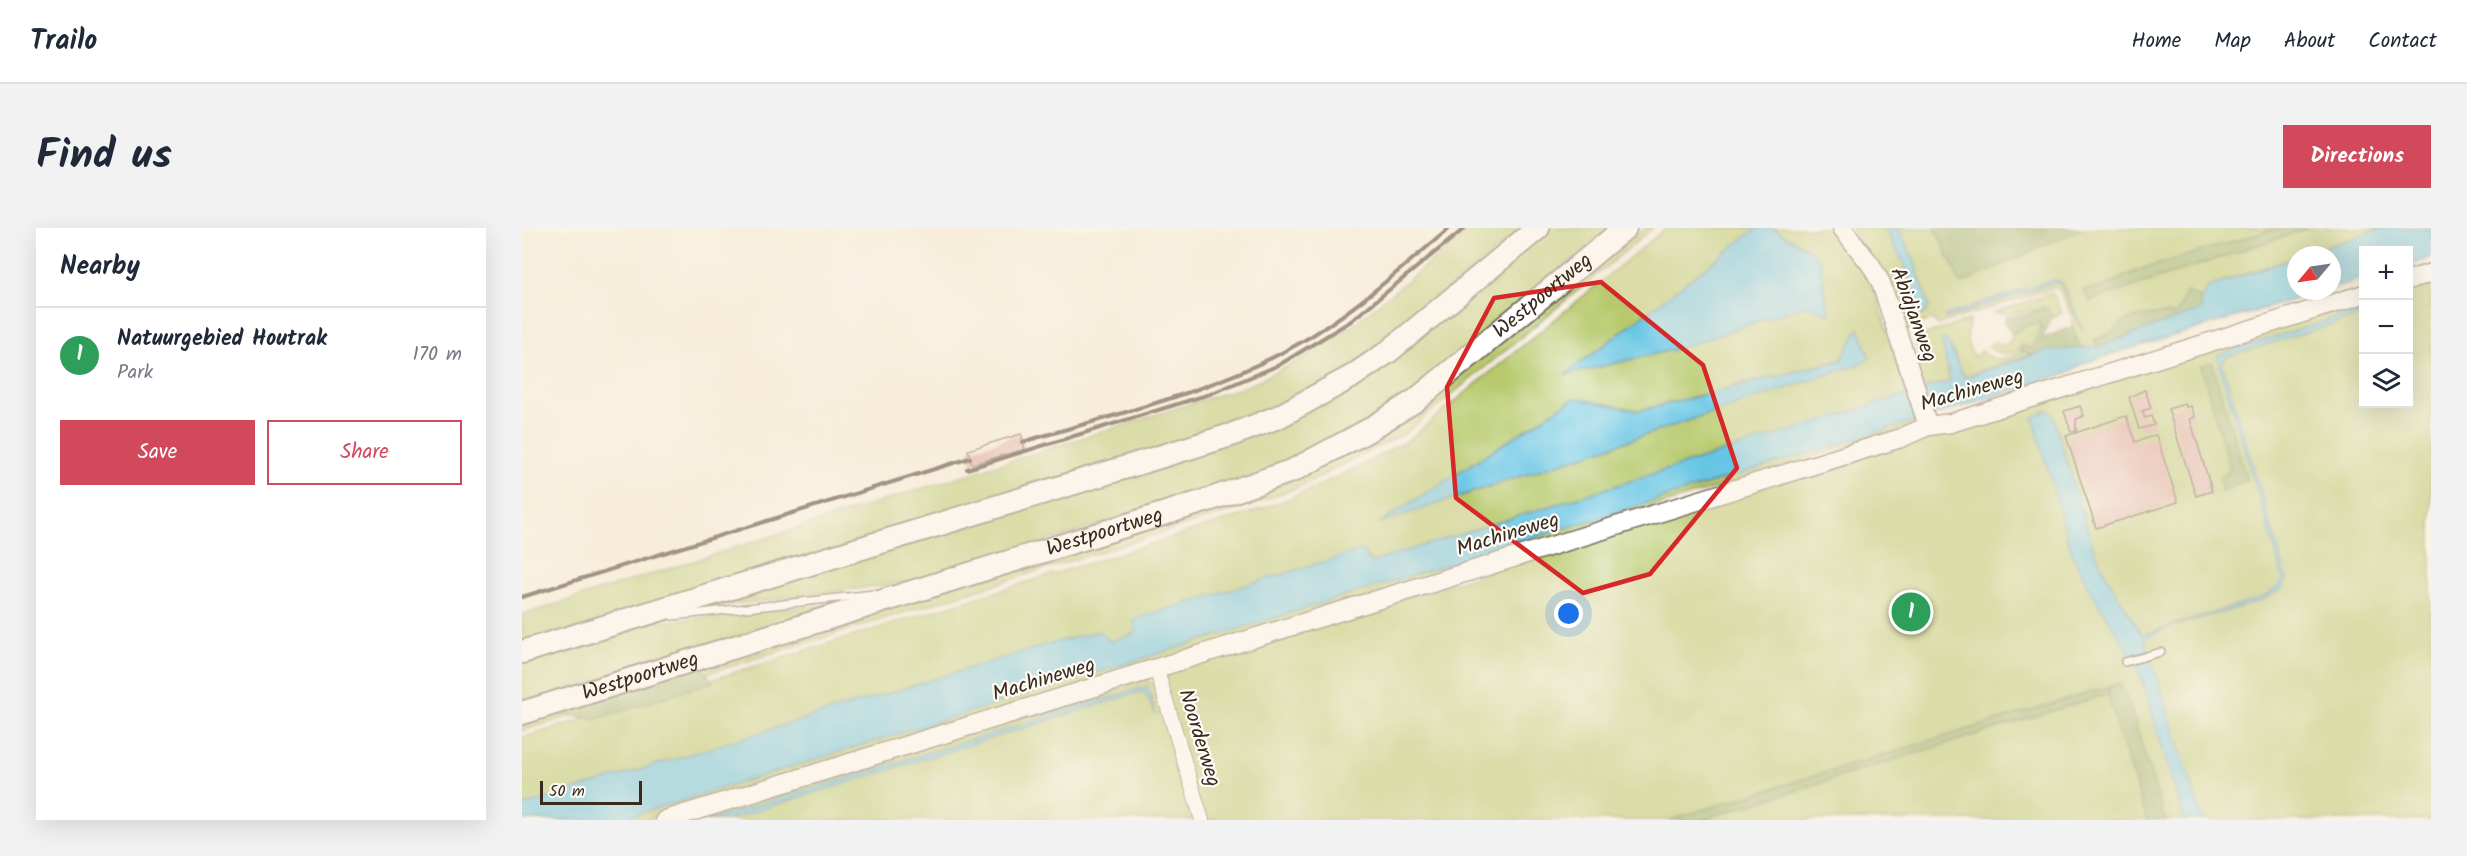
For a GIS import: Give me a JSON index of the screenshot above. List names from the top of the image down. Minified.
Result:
{"streets":{"main road":["Westpoortweg"],"street":["Abidjanweg","Machineweg","Noorderweg"]},"crossings":[["Abidjanweg","Machineweg"],["Machineweg","Noorderweg"]],"scale_bar":"50 m","north":"bottom left","page":{"header":"Trailo","nav":["Home","Map","About","Contact"],"title":"Find us","buttons":["Directions",["Save","Share"]],"heading":"Nearby","map_buttons":["+","−"],"list":[{"mark":"1","name":"Natuurgebied Houtrak","note":"Park","value":"170 m"}],"pins":"1","scale":"50 m"}}
